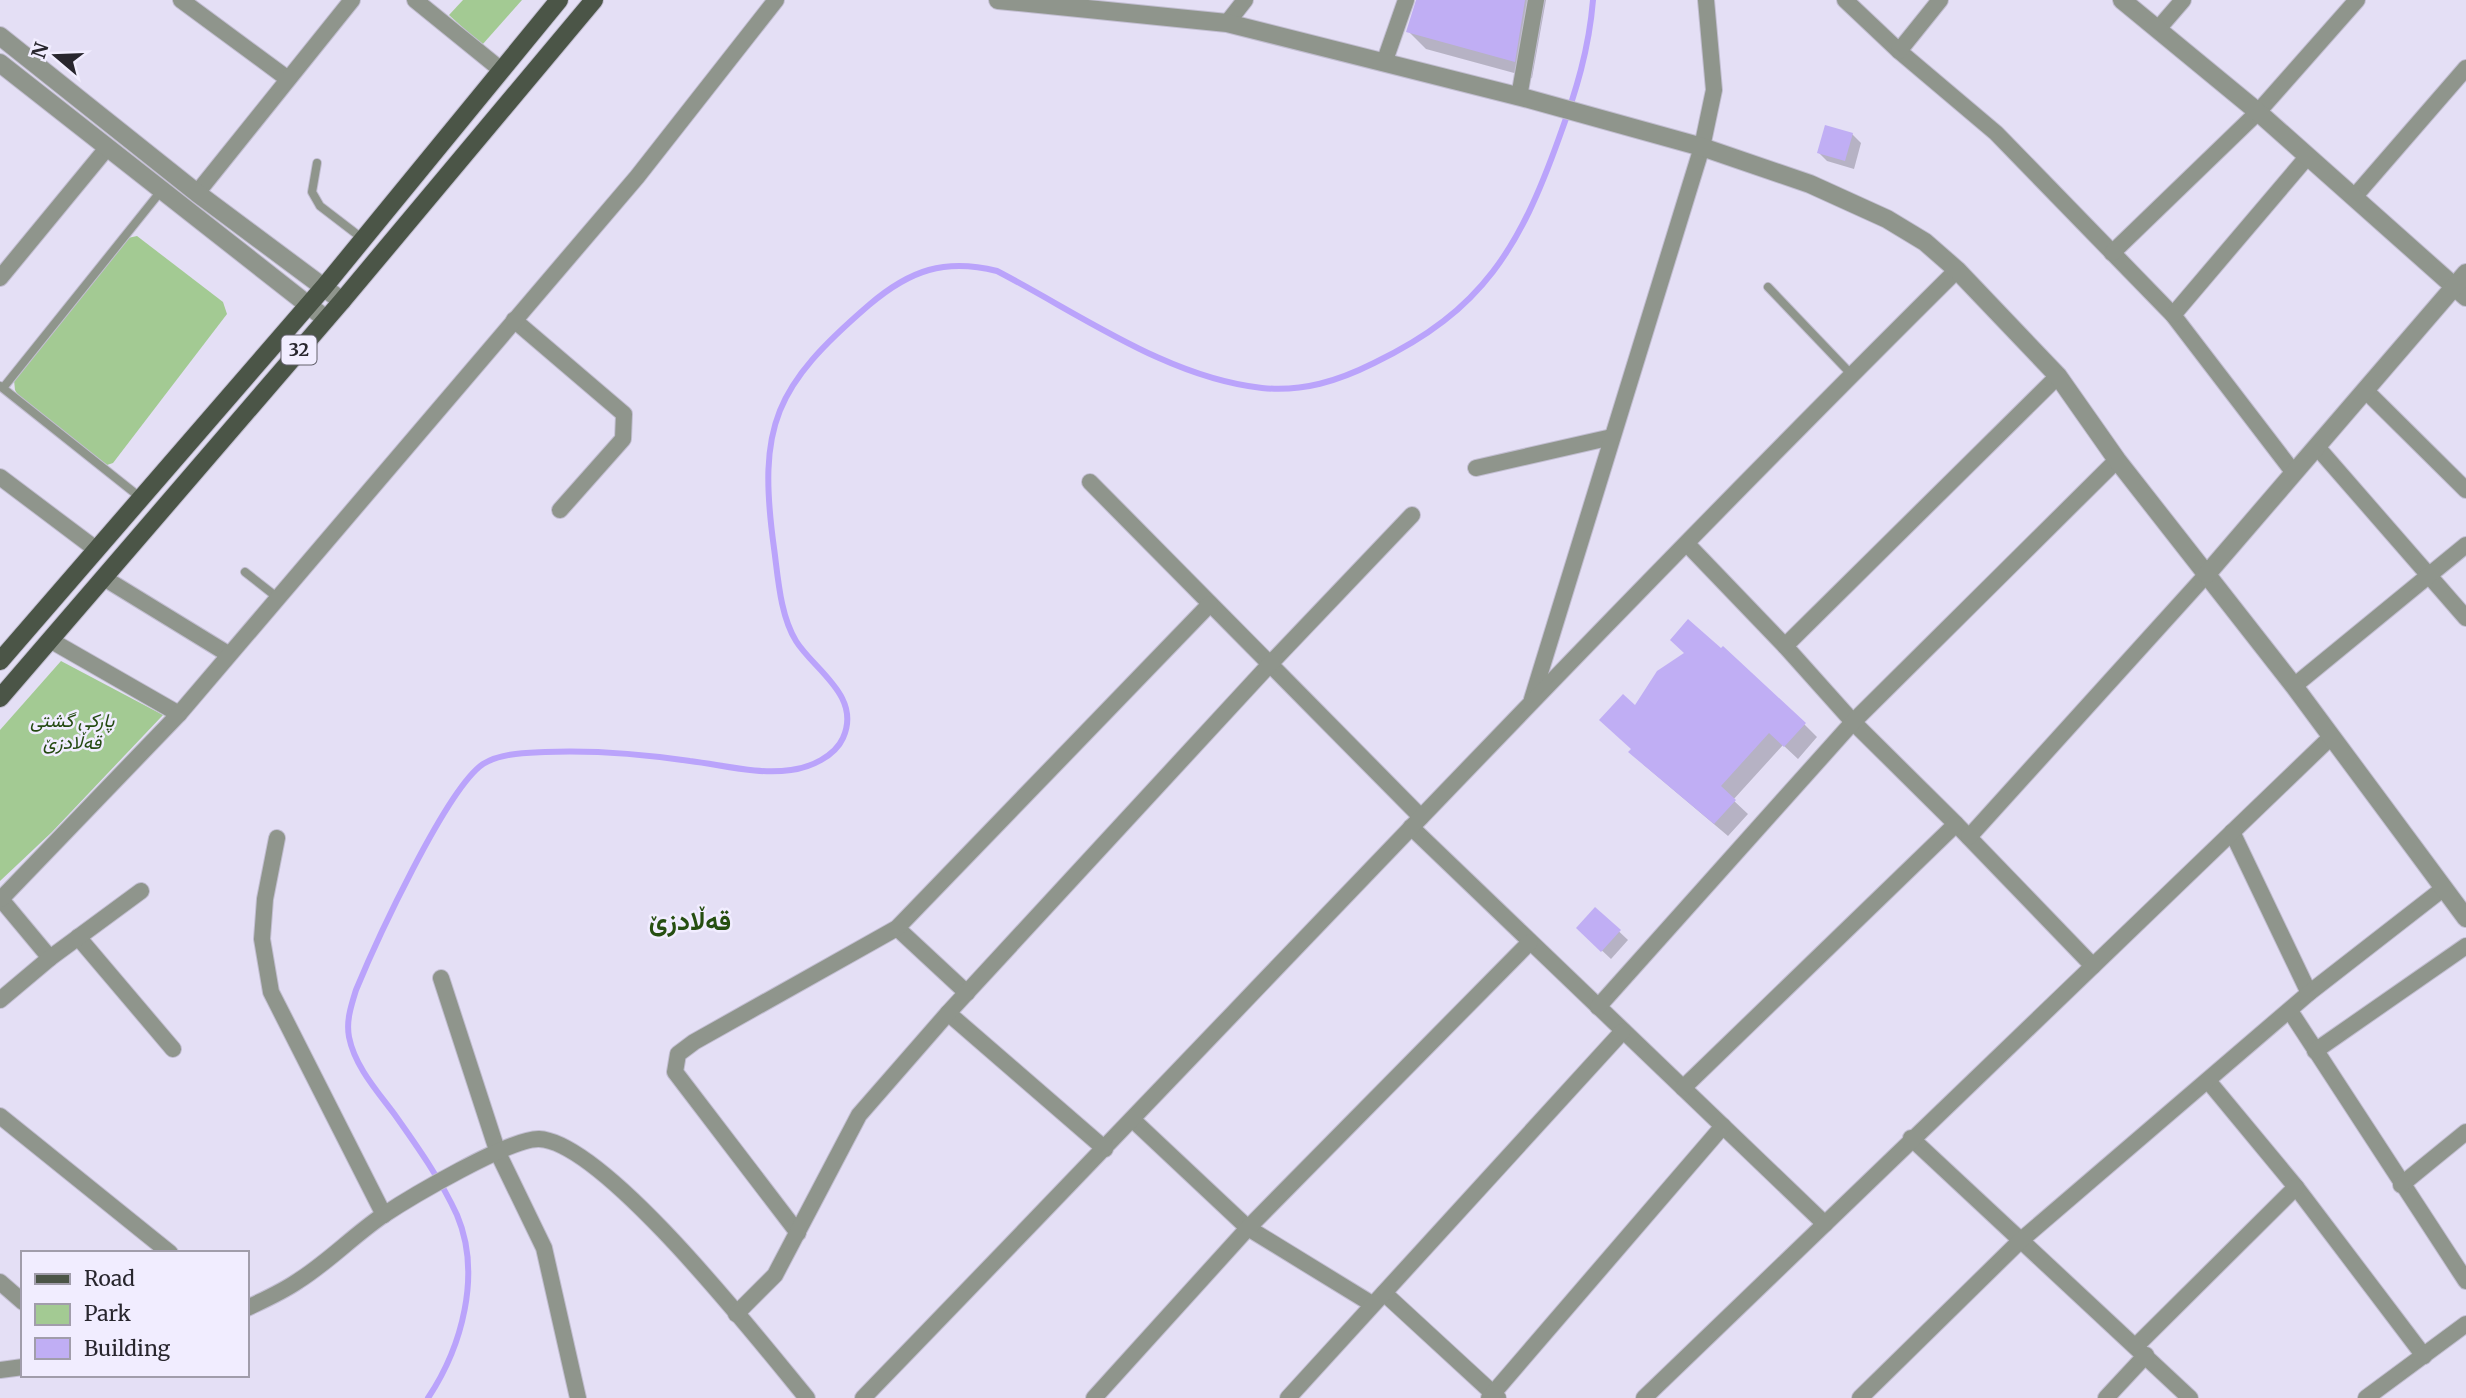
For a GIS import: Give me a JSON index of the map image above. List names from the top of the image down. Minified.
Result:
{"streets":{"main road":["32"]},"districts":["قەڵادزێ"],"parks":["پارکی گشتی قەڵادزێ"],"legend":["Road","Park","Building"],"north":"left"}
